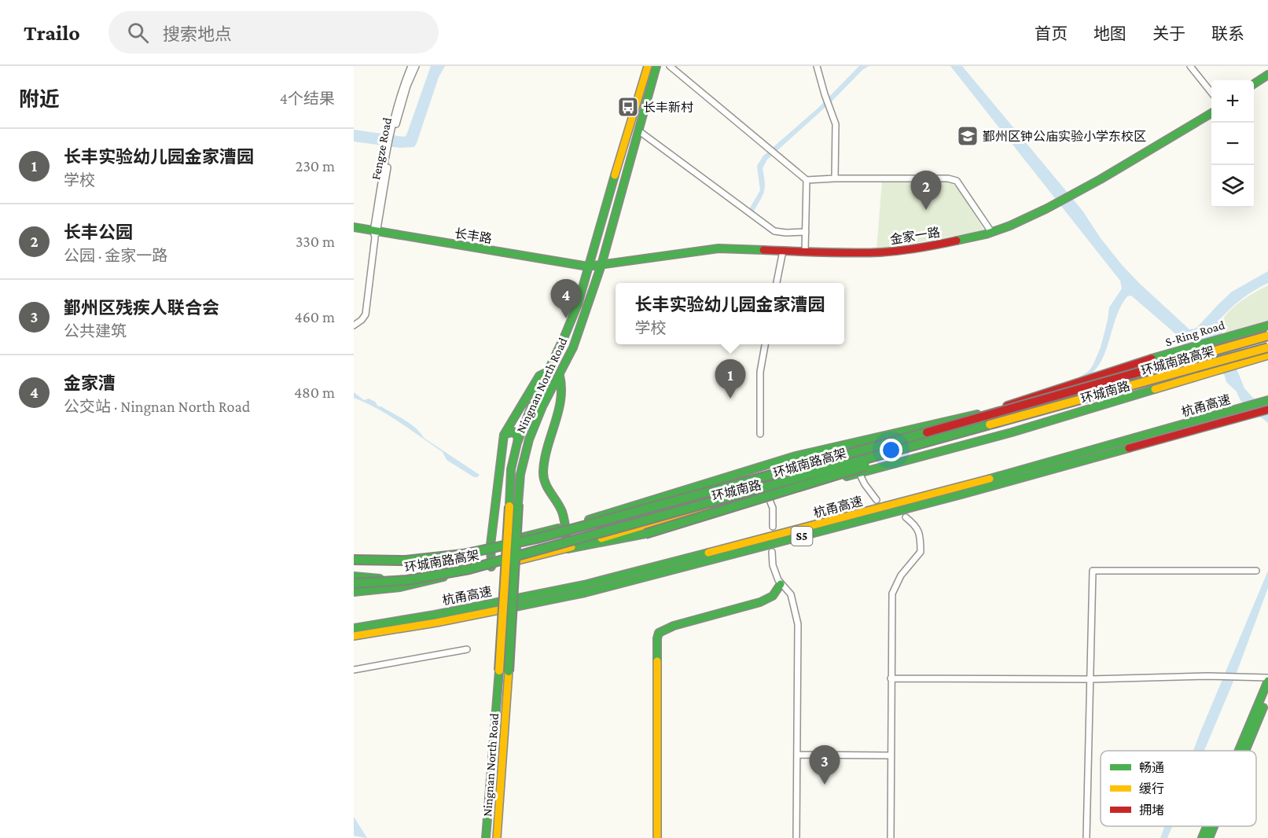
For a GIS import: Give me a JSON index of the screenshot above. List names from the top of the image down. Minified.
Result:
{"streets":{"main road":["长丰路","金家一路","S-Ring Road","环城南路高架","Ningnan North Road","环城南路","杭甬高速","S5"],"street":["Fengze Road"]},"crossings":[["Fengze Road","长丰路"],["长丰路","金家一路"],["长丰路","Ningnan North Road"],["金家一路","Ningnan North Road"],["S-Ring Road","环城南路"],["环城南路高架","环城南路"]],"places":{"bus stop":["长丰新村"],"school or university":["鄞州区钟公庙实验小学东校区"]},"legend":["畅通","缓行","拥堵"],"page":{"header":"Trailo","search":"搜索地点","nav":["首页","地图","关于","联系"],"heading":["附近","4个结果"],"map_buttons":["+","−"],"list":[{"mark":"1","name":"长丰实验幼儿园金家漕园","note":"学校","value":"230 m"},{"mark":"2","name":"长丰公园","note":"公园 · 金家一路","value":"330 m"},{"mark":"3","name":"鄞州区残疾人联合会","note":"公共建筑","value":"460 m"},{"mark":"4","name":"金家漕","note":"公交站 · Ningnan North Road","value":"480 m"}],"pins":["2","4","1","3"],"popup":["长丰实验幼儿园金家漕园","学校"]}}
